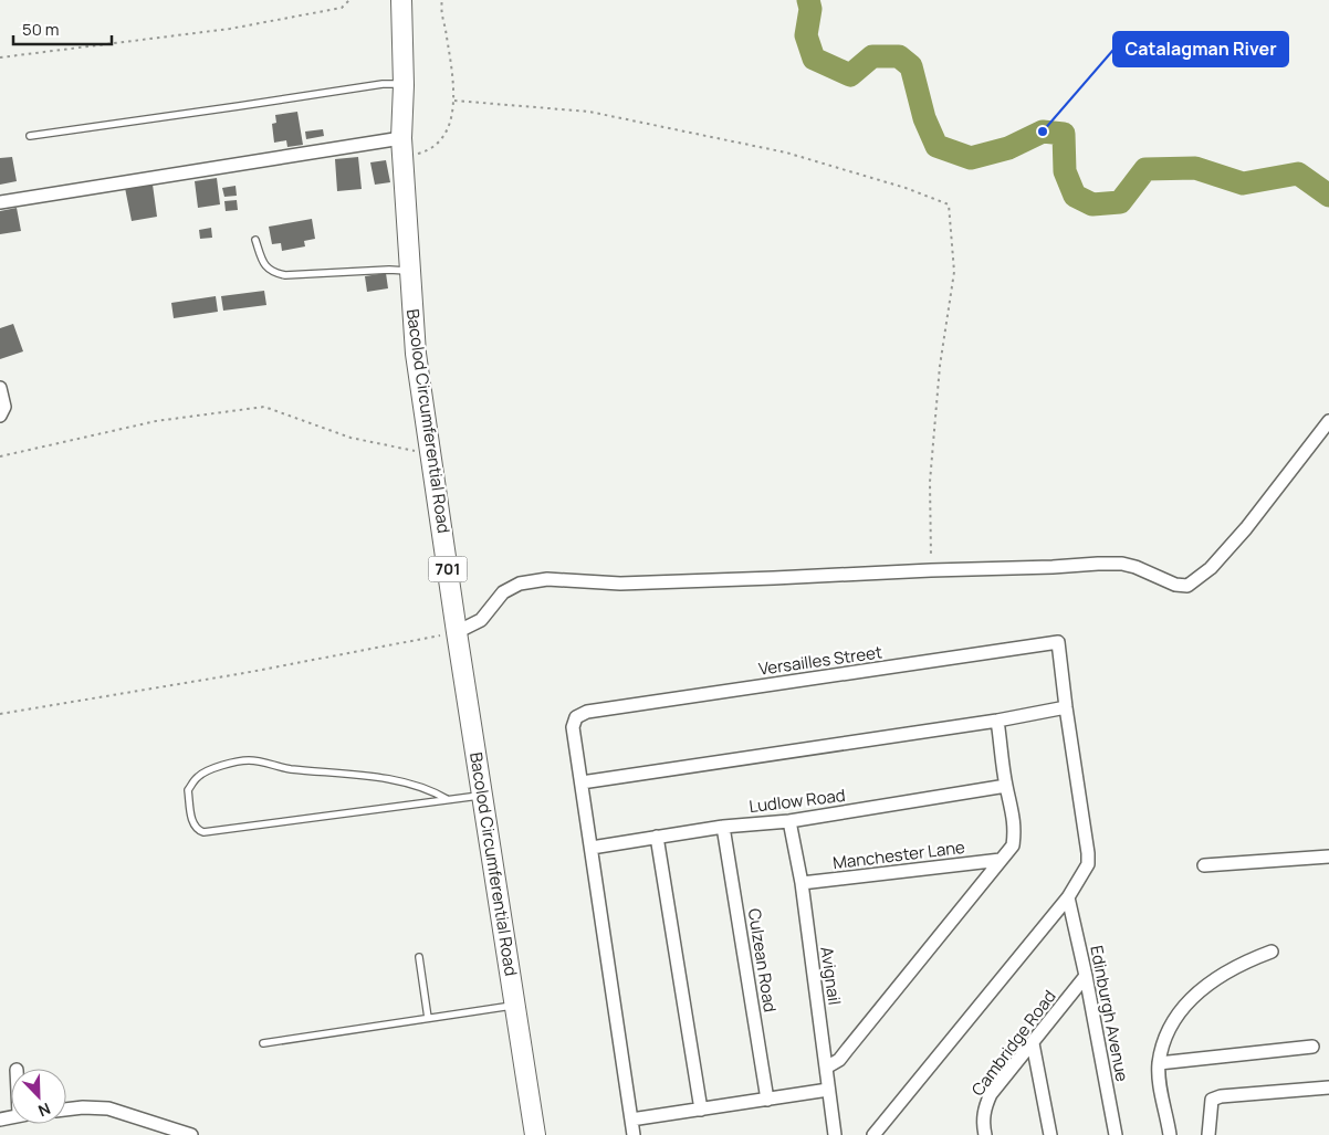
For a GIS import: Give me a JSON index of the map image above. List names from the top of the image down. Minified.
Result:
{"streets":{"main road":["Bacolod Circumferential Road","701"],"street":["Versailles Street","Ludlow Road","Manchester Lane","Culzean Road","Avignail","Edinburgh Avenue","Cambridge Road"]},"crossings":[["Ludlow Road","Culzean Road"],["Ludlow Road","Avignail"],["Manchester Lane","Avignail"],["Edinburgh Avenue","Cambridge Road"]],"places":["Catalagman River"],"scale_bar":"50 m","north":"bottom right"}
